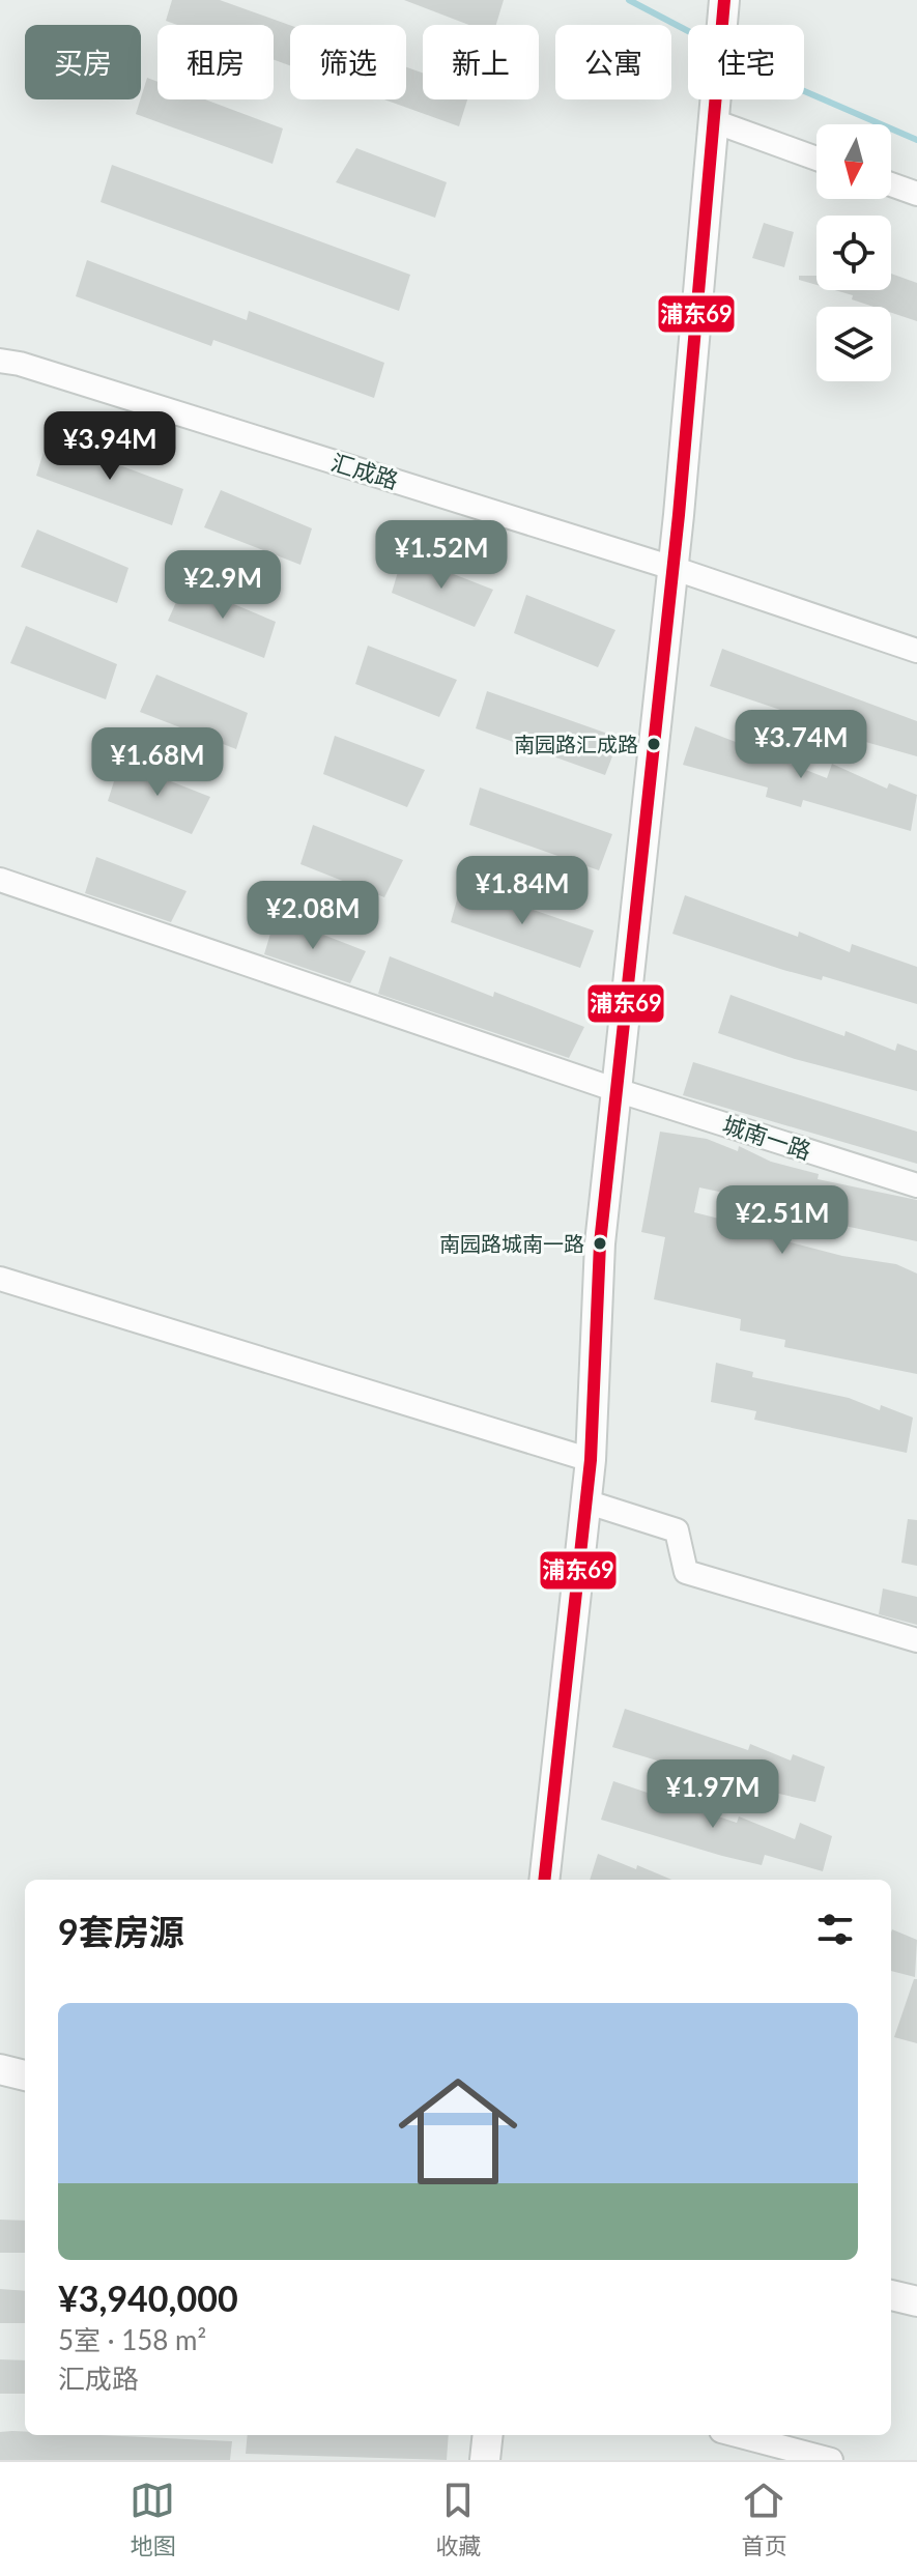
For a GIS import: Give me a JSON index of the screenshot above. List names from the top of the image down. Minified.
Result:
{"streets":{"street":["汇成路","城南一路"]},"places":["南园路汇成路","南园路城南一路"],"lines":["transit line 浦东69"],"north":"bottom","page":{"chip":["买房","租房","筛选","新上","公寓","住宅"],"price":["¥3.94M","¥1.52M","¥2.9M","¥3.74M","¥1.68M","¥1.84M","¥2.08M","¥2.51M","¥1.97M"],"heading":"9套房源","list":[{"name":"¥3,940,000","note":"5室 · 158 m² · 汇成路"}],"tabs":["地图","收藏","首页"]}}
